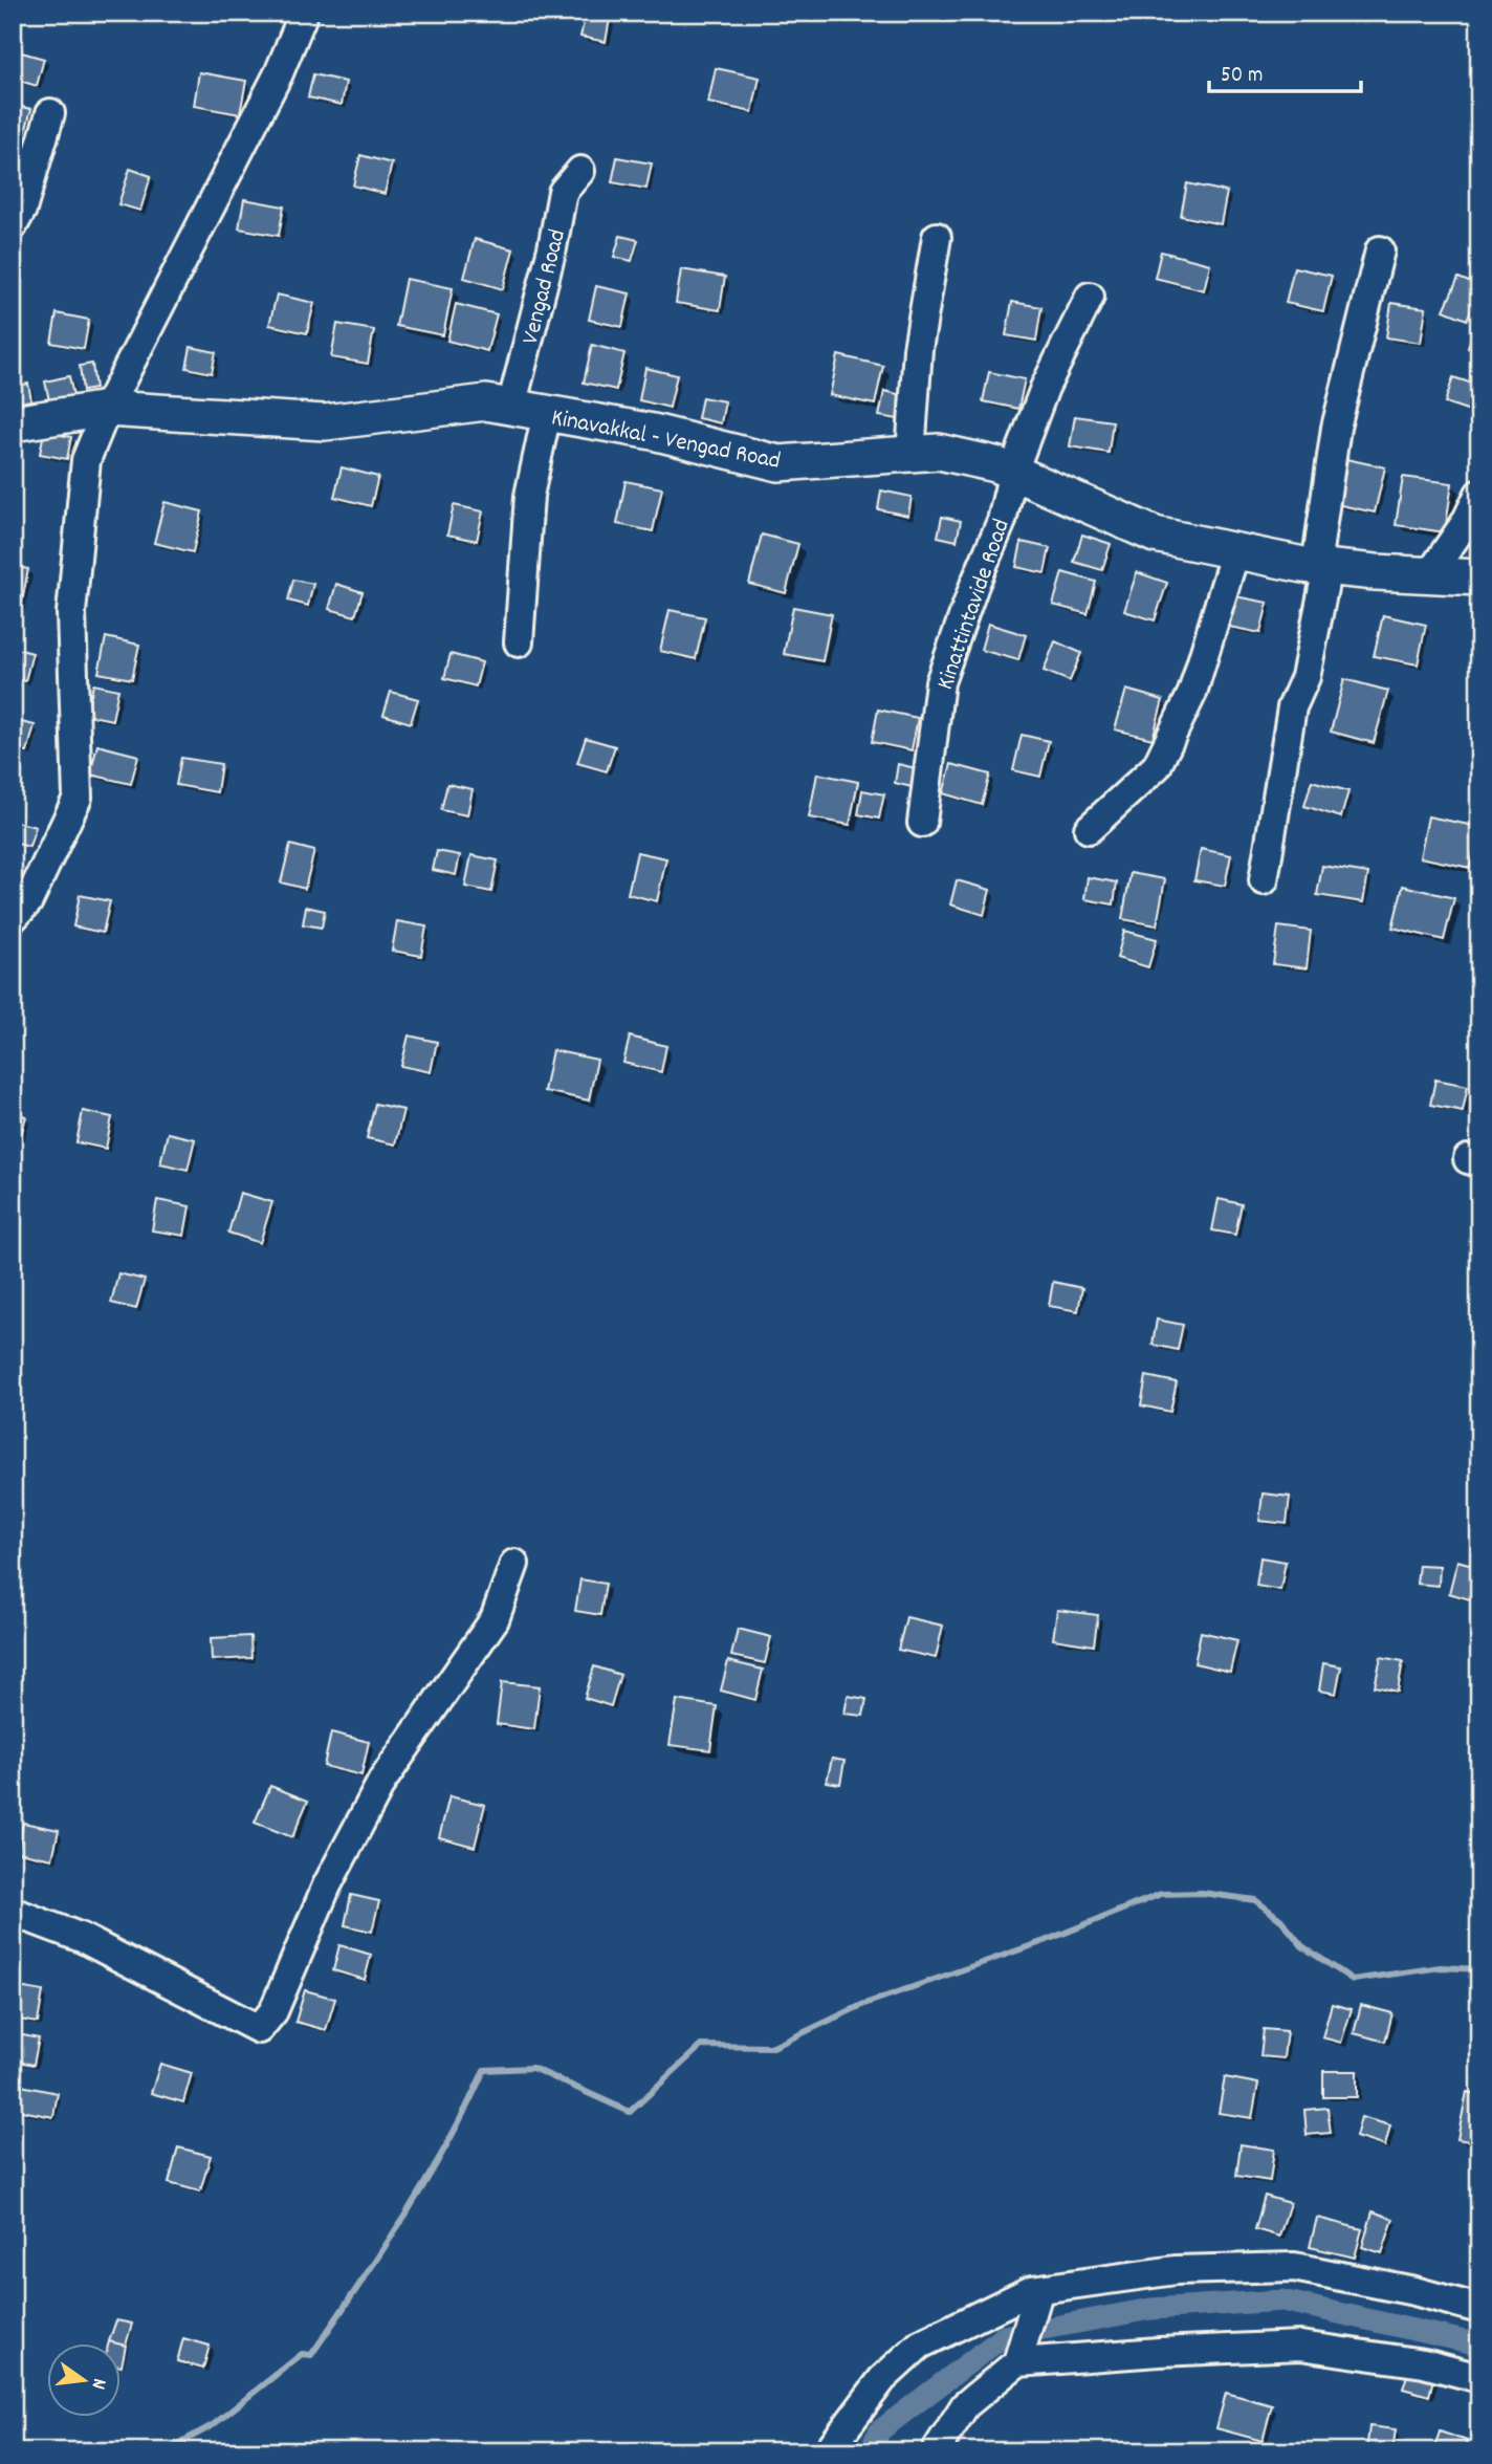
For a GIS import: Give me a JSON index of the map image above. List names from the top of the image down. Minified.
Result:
{"streets":{"main road":["Kinavakkal - Vengad Road"],"street":["Vengad Road","Kinattintavide Road"]},"crossings":[["Vengad Road","Kinavakkal - Vengad Road"],["Kinavakkal - Vengad Road","Kinattintavide Road"]],"scale_bar":"50 m","north":"right"}
